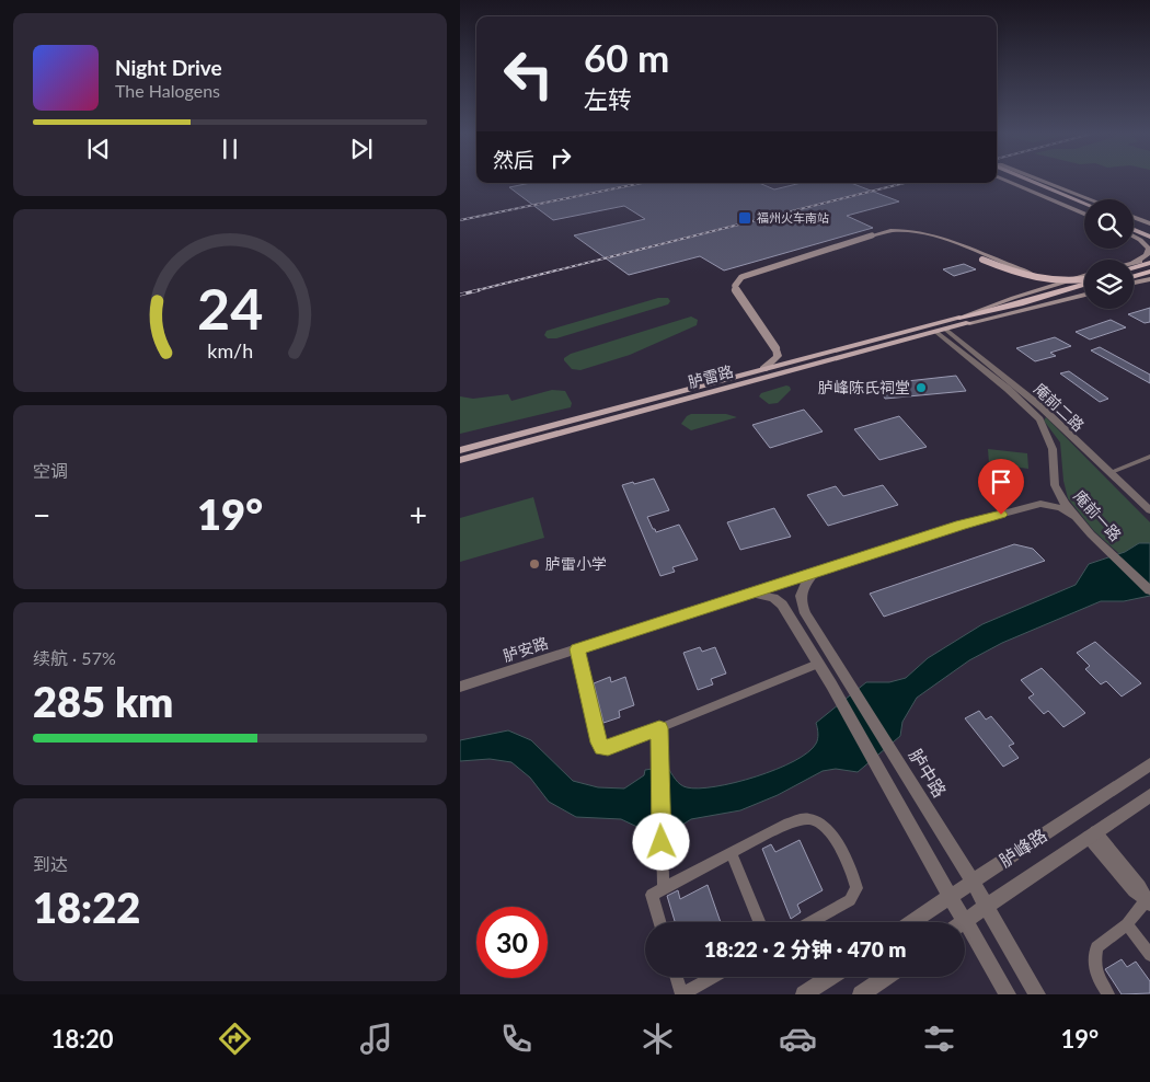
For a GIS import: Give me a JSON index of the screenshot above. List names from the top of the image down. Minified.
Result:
{"streets":{"main road":["胪雷路"],"street":["庵前二路","庵前一路","胪安路","胪中路","胪峰路"]},"crossings":[["胪雷路","庵前二路"],["胪雷路","庵前一路"],["庵前二路","庵前一路"],["胪安路","胪中路"],["胪中路","胪峰路"]],"places":{"transit":["福州火车南站"],"other":["胪峰陈氏祠堂","胪雷小学"]},"page":{"turn":["60 m","左转"],"song":["Night Drive","The Halogens"],"then":"然后","tile":["空调",["续航 · 57%","285 km"],["到达","18:22"]],"heat":["−","19°","+"],"limit":"30","trip":"18:22 · 2 分钟 · 470 m","tabs":["18:20","19°"],"gauge":["24","km/h"]}}
